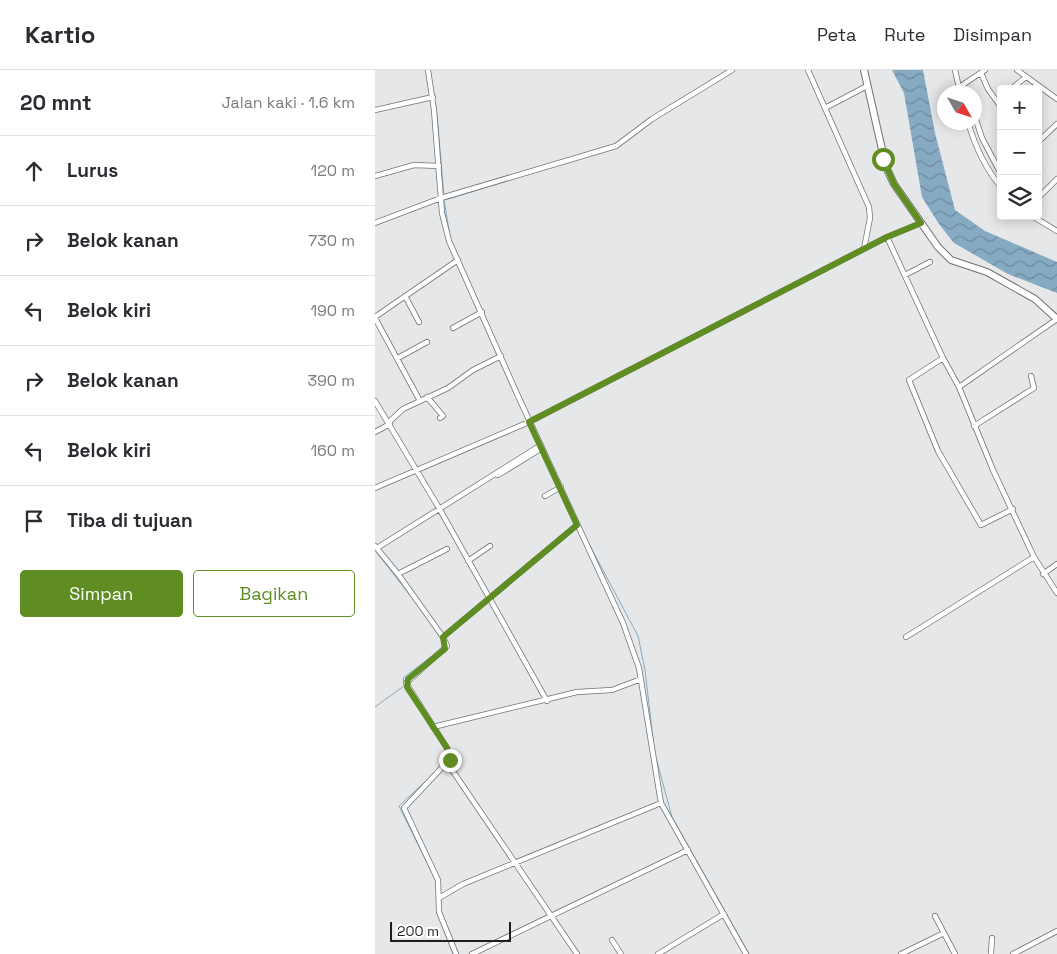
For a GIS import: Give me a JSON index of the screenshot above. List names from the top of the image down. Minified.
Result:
{"scale_bar":"200 m","north":"bottom right","page":{"header":"Kartio","nav":["Peta","Rute","Disimpan"],"heading":["20 mnt","Jalan kaki · 1.6 km"],"map_buttons":["+","−"],"list":[["Lurus","120 m"],["Belok kanan","730 m"],["Belok kiri","190 m"],["Belok kanan","390 m"],["Belok kiri","160 m"],"Tiba di tujuan"],"buttons":["Simpan","Bagikan"],"scale":"200 m"}}
